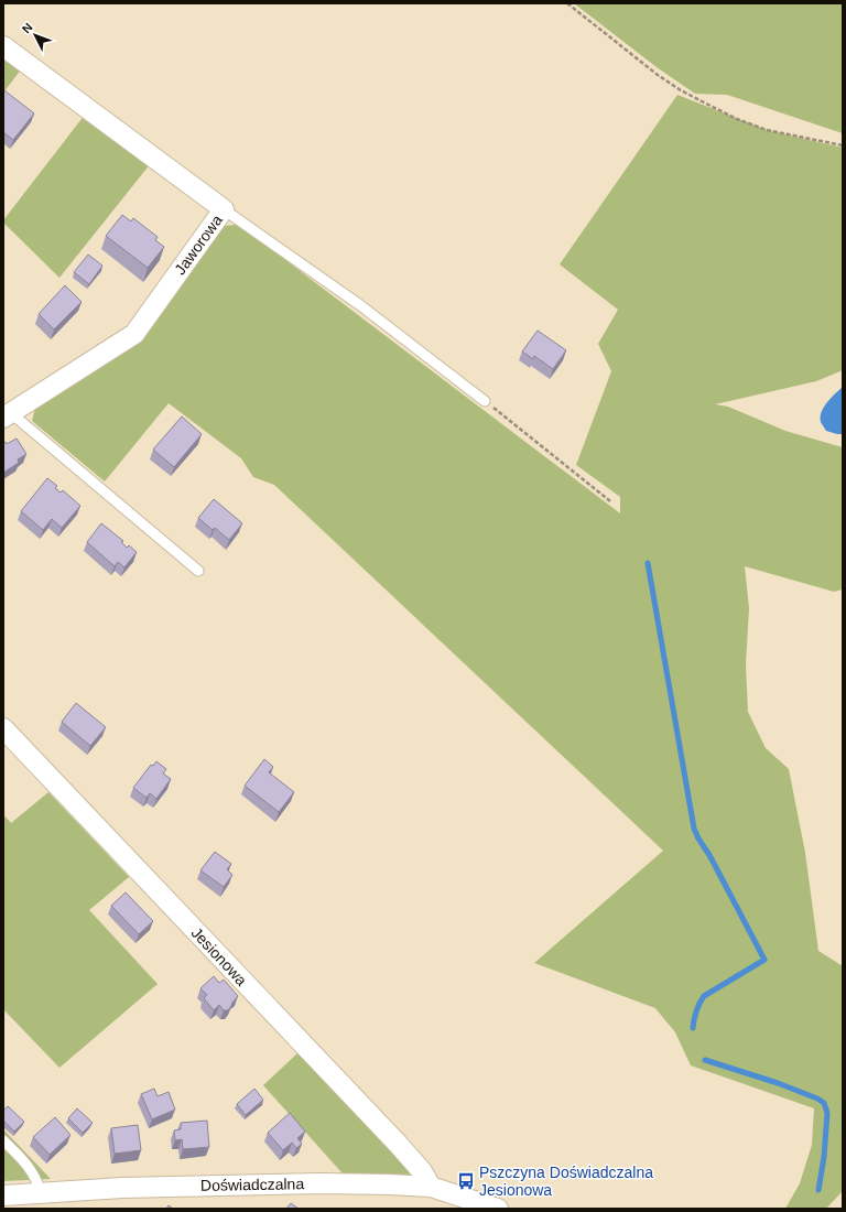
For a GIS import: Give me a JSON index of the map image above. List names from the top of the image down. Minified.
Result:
{"streets":{"street":["Jaworowa","Jesionowa","Doświadczalna"]},"crossings":[["Jesionowa","Doświadczalna"]],"places":{"bus stop":["Pszczyna Doświadczalna Jesionowa"]},"north":"top left"}
